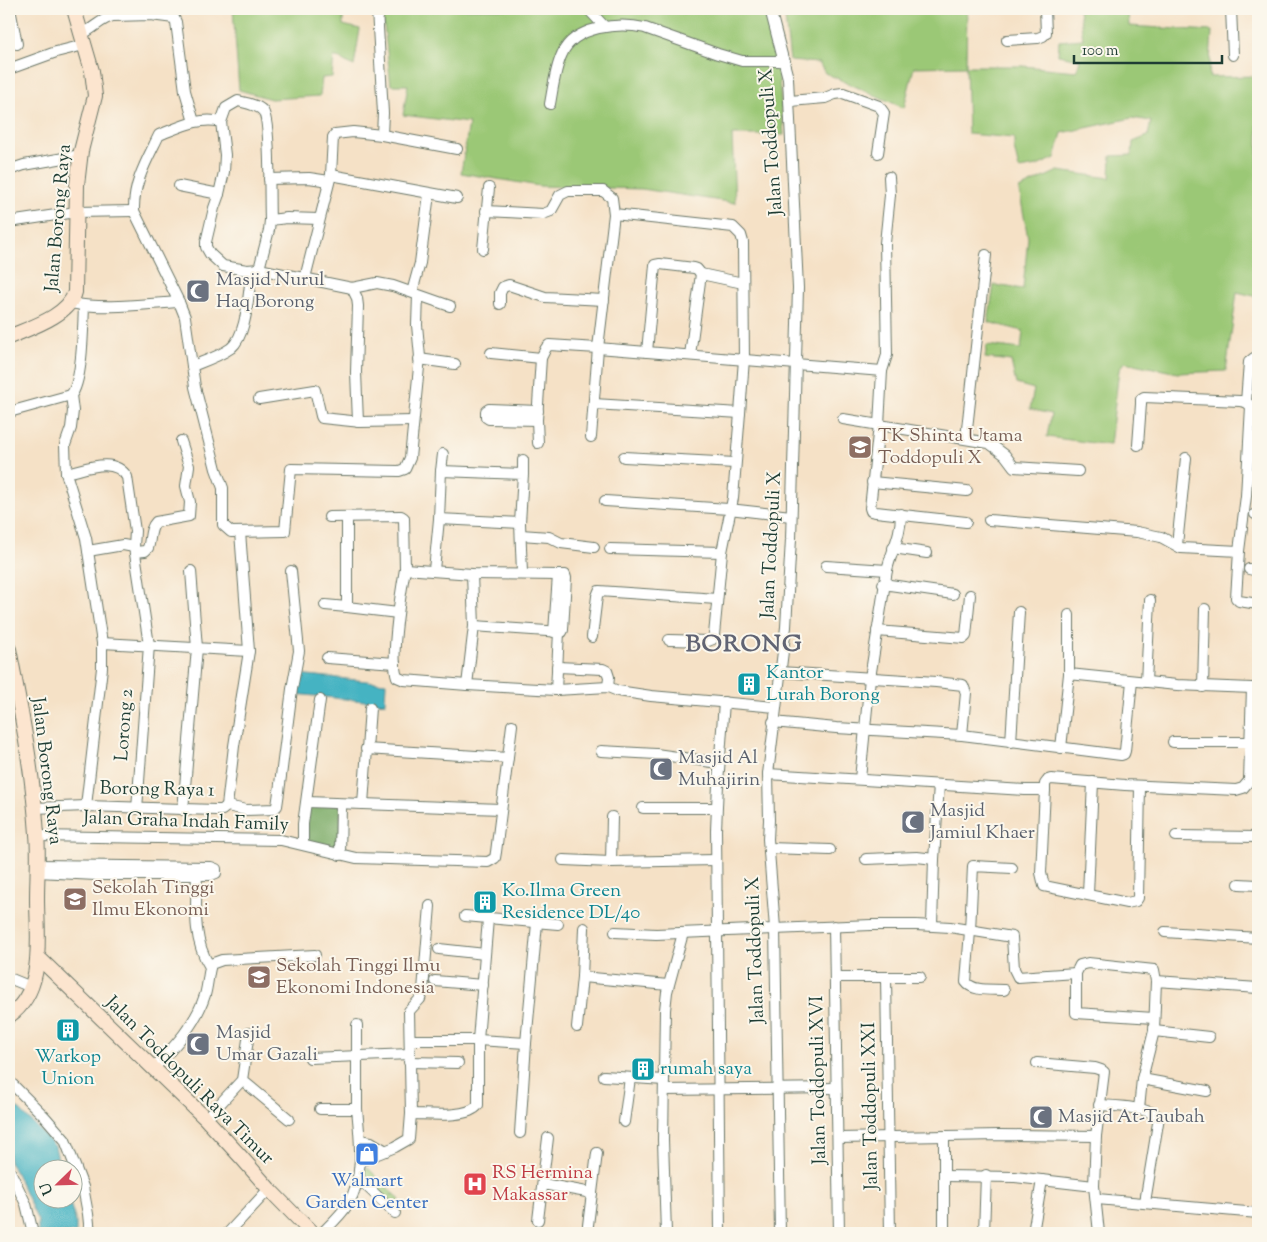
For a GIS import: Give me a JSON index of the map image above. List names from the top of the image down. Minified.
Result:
{"streets":{"main road":["Jalan Borong Raya","Jalan Toddopuli Raya Timur"],"street":["Jalan Toddopuli X","Lorong 2","Borong Raya 1","Jalan Graha Indah Family","Jalan Toddopuli XVI","Jalan Toddopuli XXI"]},"crossings":[["Jalan Borong Raya","Borong Raya 1"],["Jalan Borong Raya","Jalan Graha Indah Family"],["Jalan Borong Raya","Jalan Toddopuli Raya Timur"],["Lorong 2","Borong Raya 1"]],"districts":["BORONG"],"places":{"mosque":["Masjid Nurul Haq Borong","Masjid Al Muhajirin","Masjid Jamiul Khaer","Masjid Umar Gazali","Masjid At-Taubah"],"school or university":["TK Shinta Utama Toddopuli X","Sekolah Tinggi Ilmu Ekonomi","Sekolah Tinggi Ilmu Ekonomi Indonesia"],"building":["Kantor Lurah Borong","Ko.Ilma Green Residence DL/40","Warkop Union","rumah saya"],"shop":["Walmart Garden Center"],"hospital":["RS Hermina Makassar"]},"scale_bar":"100 m","north":"bottom left"}
